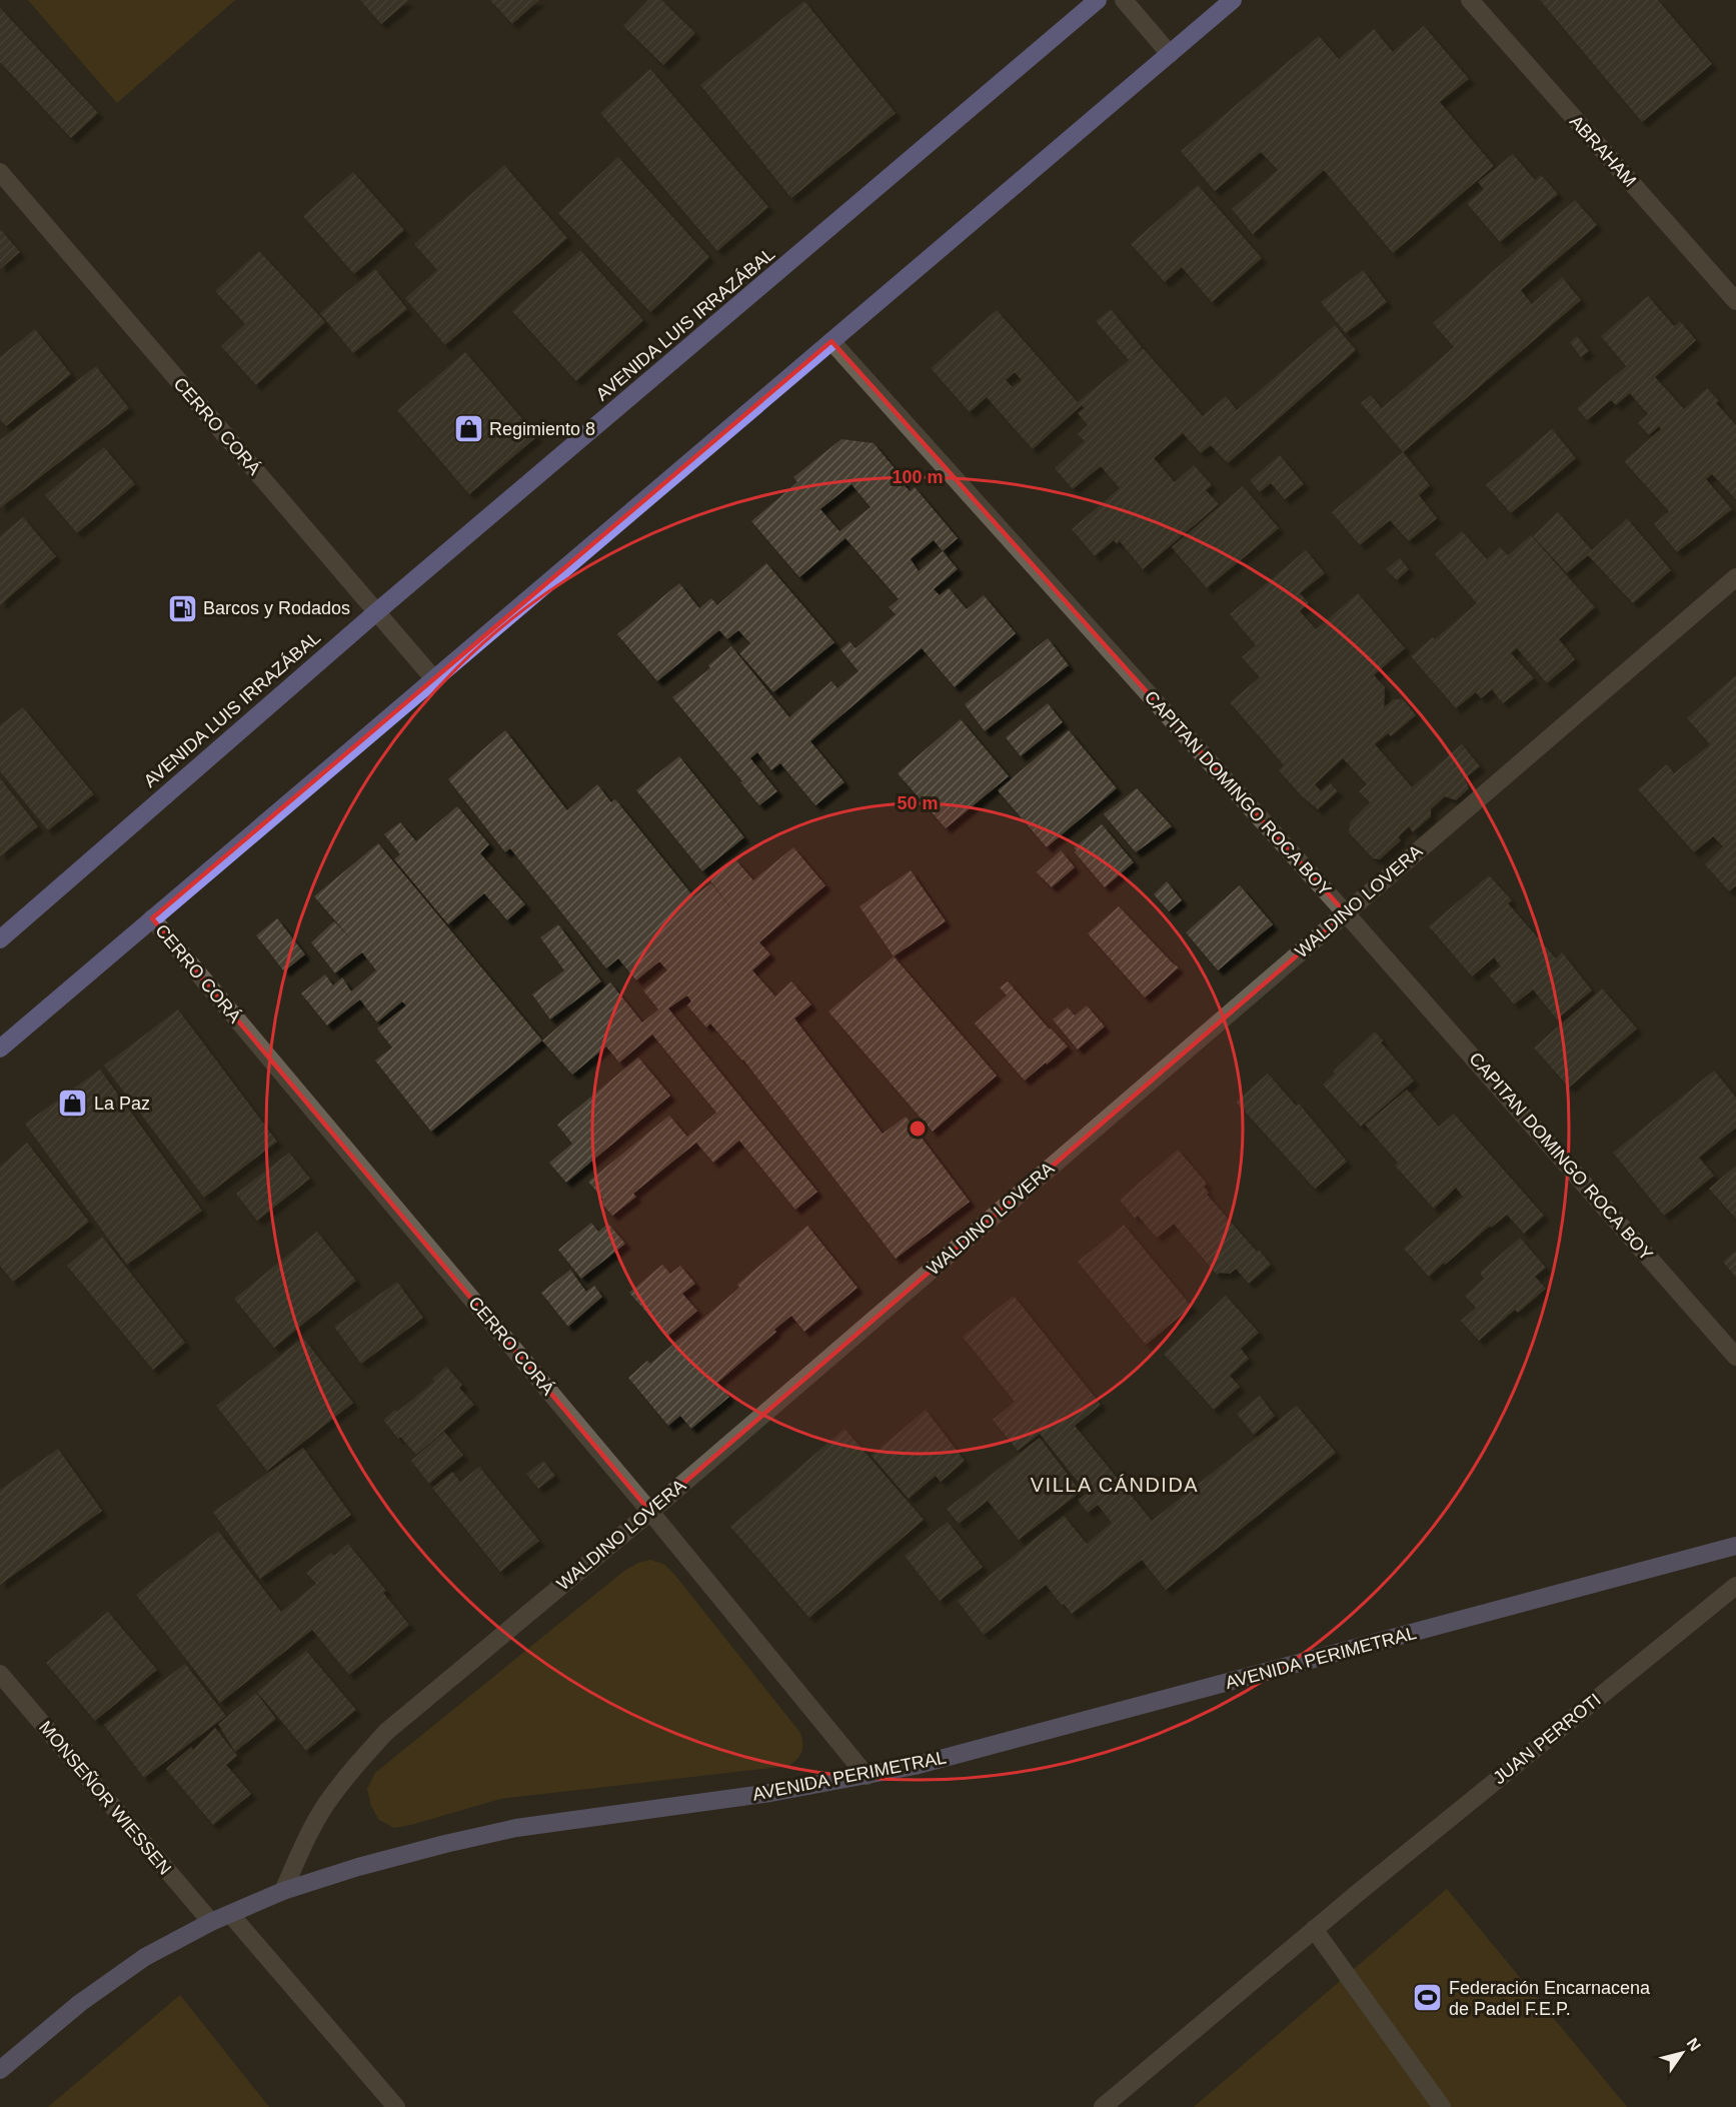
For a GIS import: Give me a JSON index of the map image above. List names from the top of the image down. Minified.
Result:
{"streets":{"highway":["AVENIDA LUIS IRRAZÁBAL"],"main road":["AVENIDA PERIMETRAL"],"street":["ABRAHAM","CERRO CORÁ","CAPITAN DOMINGO ROCA BOY","WALDINO LOVERA","JUAN PERROTI","MONSEÑOR WIESSEN"]},"crossings":[["AVENIDA LUIS IRRAZÁBAL","CERRO CORÁ"],["CERRO CORÁ","WALDINO LOVERA"],["CERRO CORÁ","AVENIDA PERIMETRAL"],["CAPITAN DOMINGO ROCA BOY","WALDINO LOVERA"],["WALDINO LOVERA","AVENIDA PERIMETRAL"],["AVENIDA PERIMETRAL","MONSEÑOR WIESSEN"]],"districts":["VILLA CÁNDIDA"],"places":{"shop":["Regimiento 8","La Paz"],"fuel station":["Barcos y Rodados"],"sports":["Federación Encarnacena de Padel F.E.P."]},"north":"top right","rings":["100 m","50 m"]}
